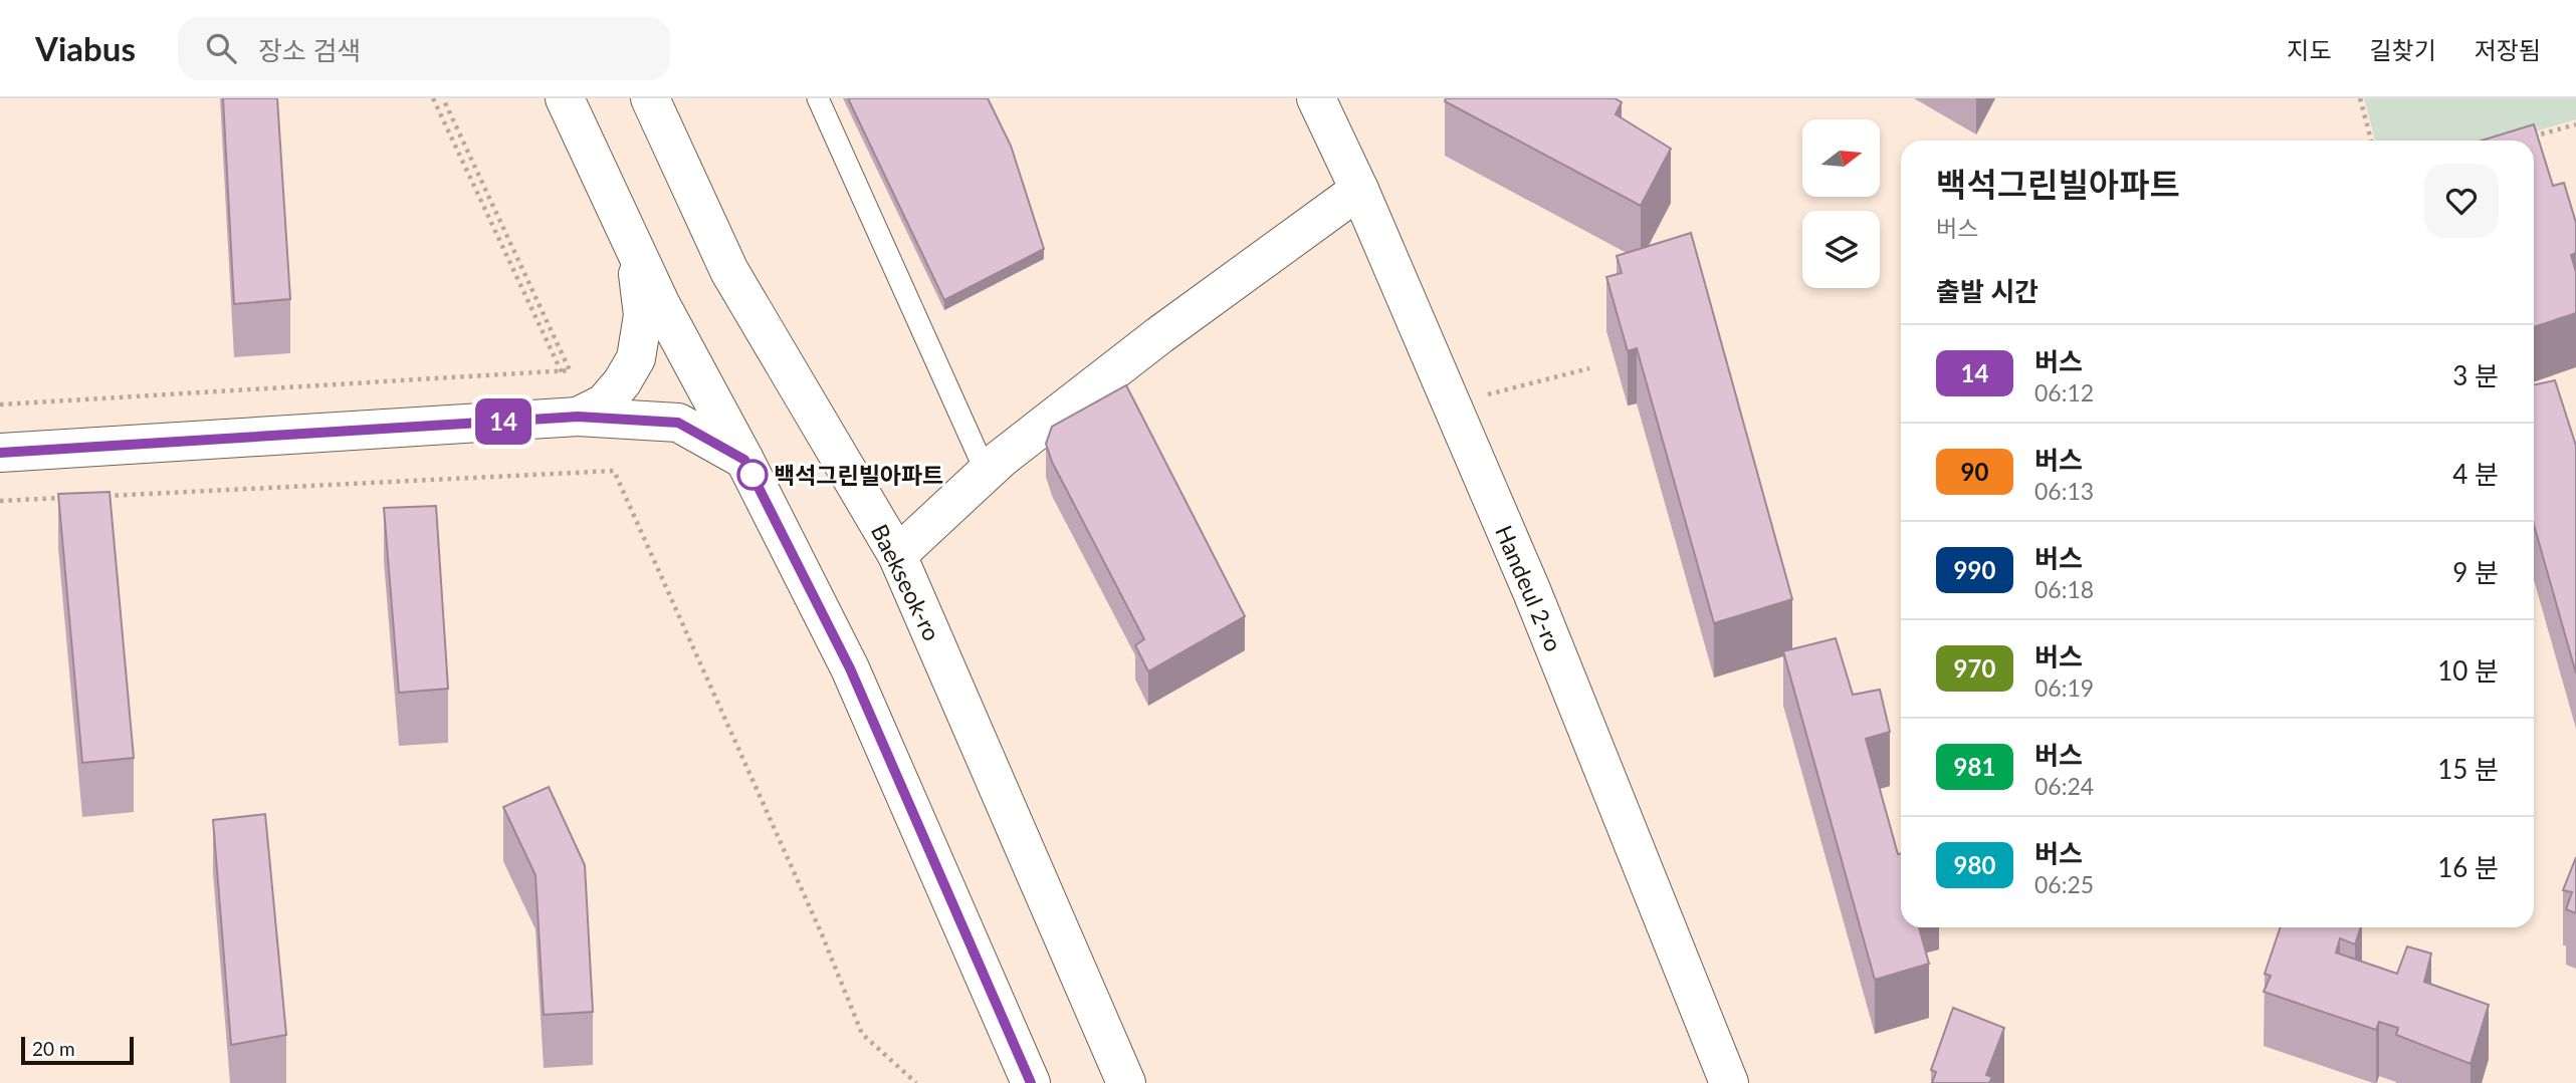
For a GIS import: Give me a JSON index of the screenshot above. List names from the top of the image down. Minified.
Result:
{"streets":{"street":["Baekseok-ro","Handeul 2-ro"]},"places":["백석그린빌아파트"],"lines":["bus line 14"],"scale_bar":"20 m","north":"right","page":{"header":"Viabus","search":"장소 검색","nav":["지도","길찾기","저장됨"],"on_map":"14","heading":[["백석그린빌아파트","버스"],"출발 시간"],"list":[{"mark":"14","name":"버스","note":"06:12","value":"3 분"},{"mark":"90","name":"버스","note":"06:13","value":"4 분"},{"mark":"990","name":"버스","note":"06:18","value":"9 분"},{"mark":"970","name":"버스","note":"06:19","value":"10 분"},{"mark":"981","name":"버스","note":"06:24","value":"15 분"},{"mark":"980","name":"버스","note":"06:25","value":"16 분"}],"scale":"20 m"}}
